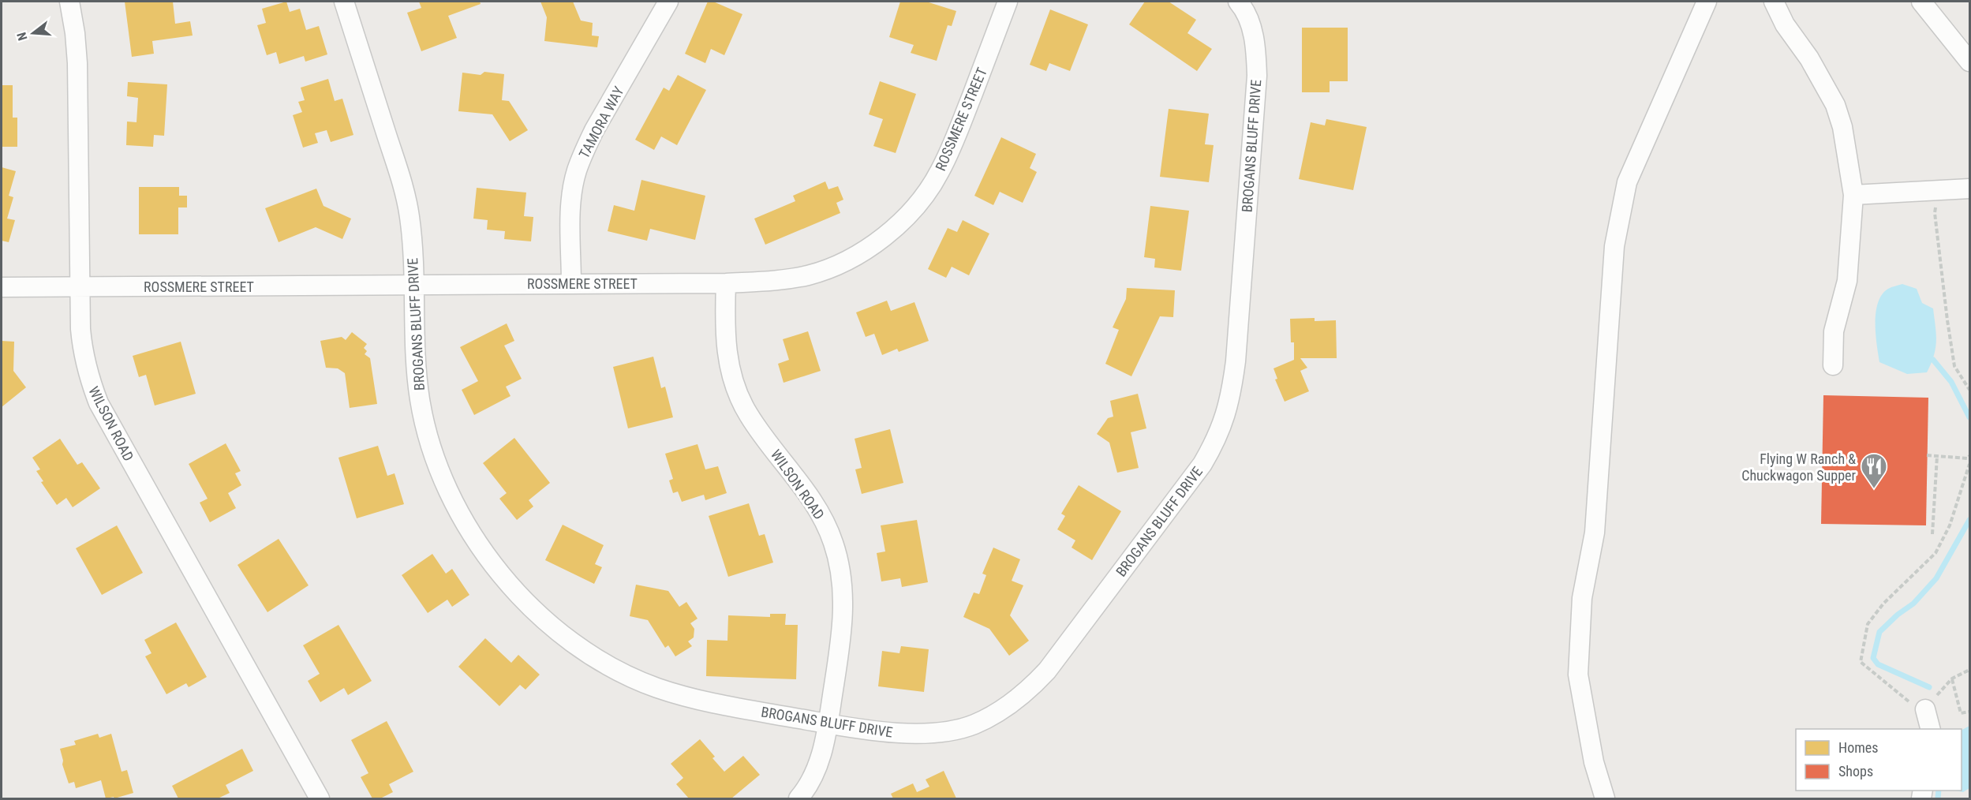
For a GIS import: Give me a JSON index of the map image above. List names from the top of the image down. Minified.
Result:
{"streets":{"street":["ROSSMERE STREET","TAMORA WAY","BROGANS BLUFF DRIVE","WILSON ROAD"]},"crossings":[["ROSSMERE STREET","TAMORA WAY"],["ROSSMERE STREET","BROGANS BLUFF DRIVE"],["ROSSMERE STREET","WILSON ROAD"],["BROGANS BLUFF DRIVE","WILSON ROAD"]],"places":{"restaurant":["Flying W Ranch & Chuckwagon Supper"]},"legend":["Homes","Shops"],"north":"left"}
